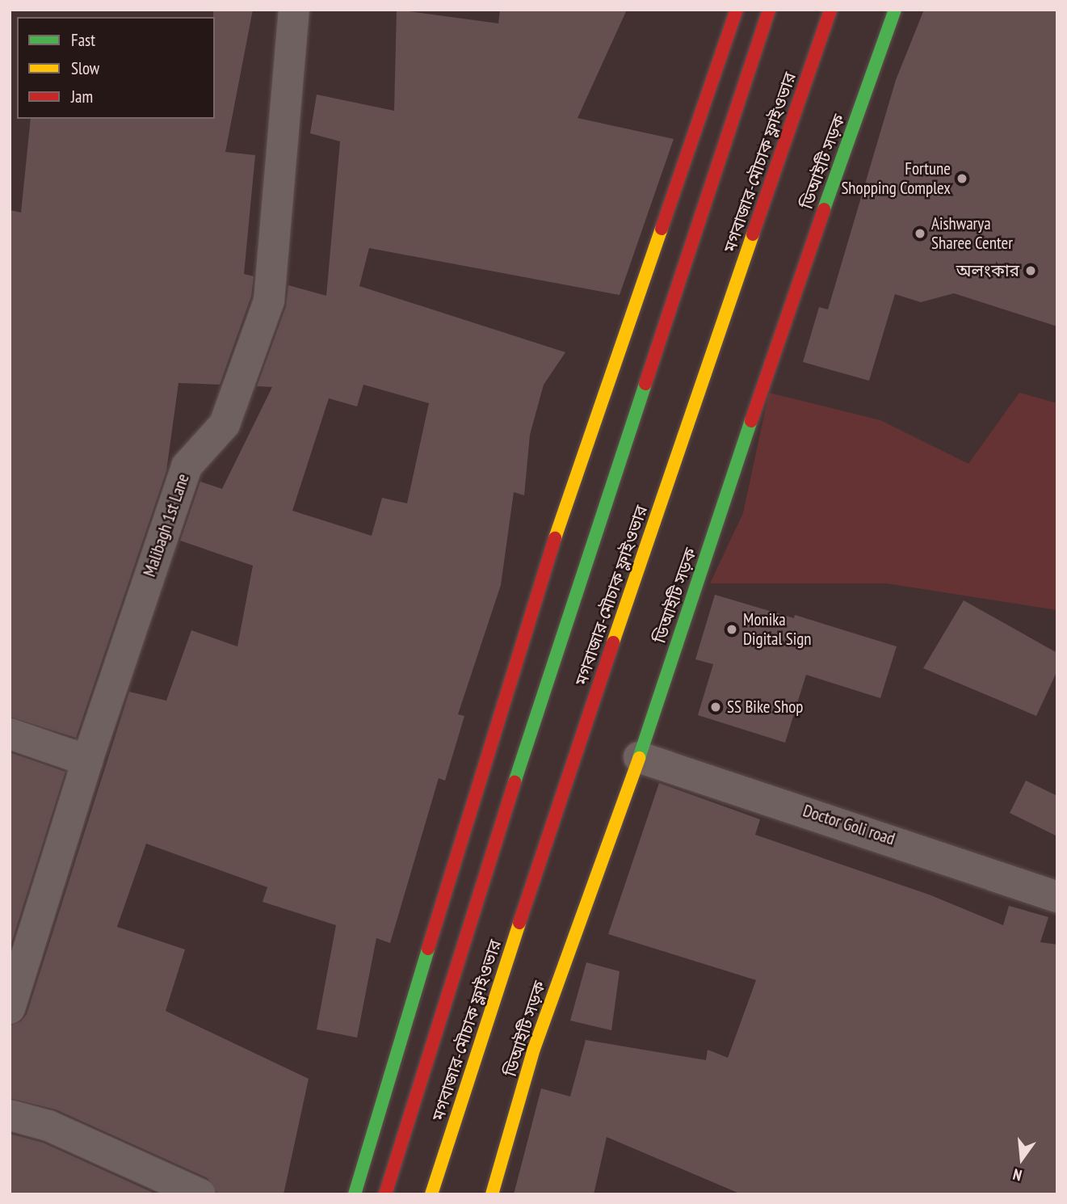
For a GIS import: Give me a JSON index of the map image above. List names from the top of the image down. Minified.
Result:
{"streets":{"main road":["ডিআইটি সড়ক","মগবাজার-মৌচাক ফ্লাইওভার"],"street":["Malibagh 1st Lane","Doctor Goli road"]},"crossings":[["ডিআইটি সড়ক","Doctor Goli road"]],"places":["Fortune Shopping Complex","Aishwarya Sharee Center","অলংকার","Monika Digital Sign","SS Bike Shop"],"legend":["Fast","Slow","Jam"],"north":"bottom"}
